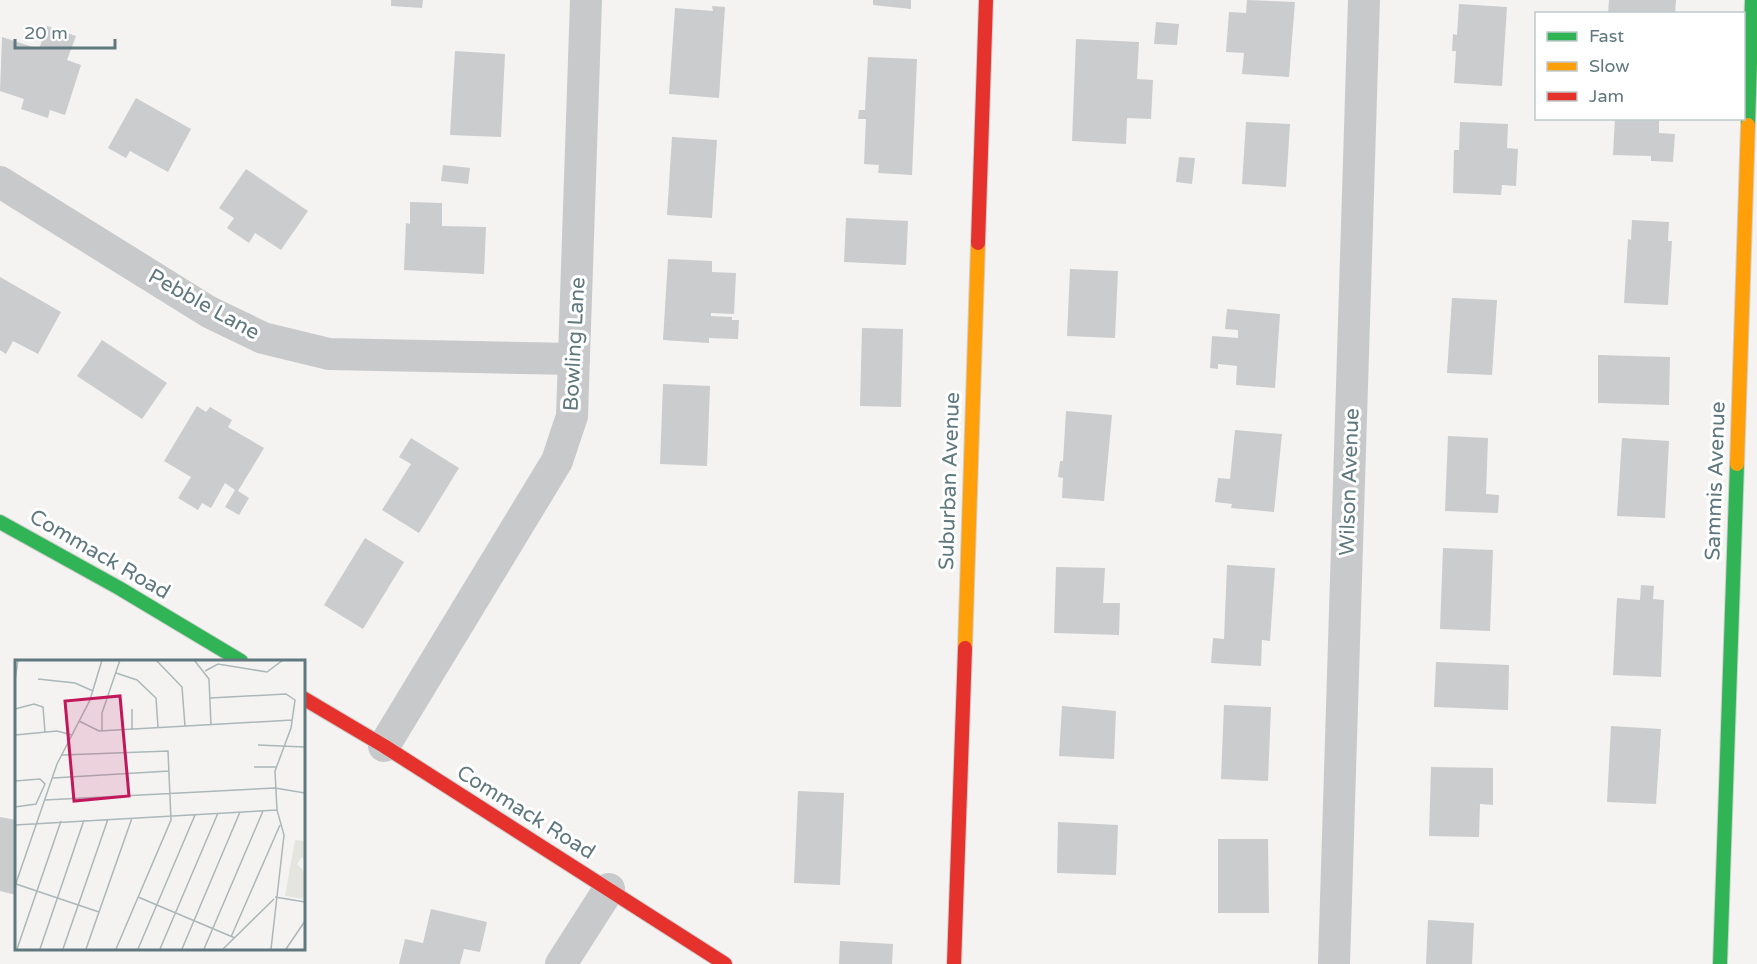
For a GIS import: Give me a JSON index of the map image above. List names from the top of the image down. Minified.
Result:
{"streets":{"street":["Pebble Lane","Bowling Lane","Suburban Avenue","Sammis Avenue","Wilson Avenue","Commack Road"]},"crossings":[["Pebble Lane","Bowling Lane"],["Bowling Lane","Commack Road"]],"legend":["Fast","Slow","Jam"],"scale_bar":"20 m"}
